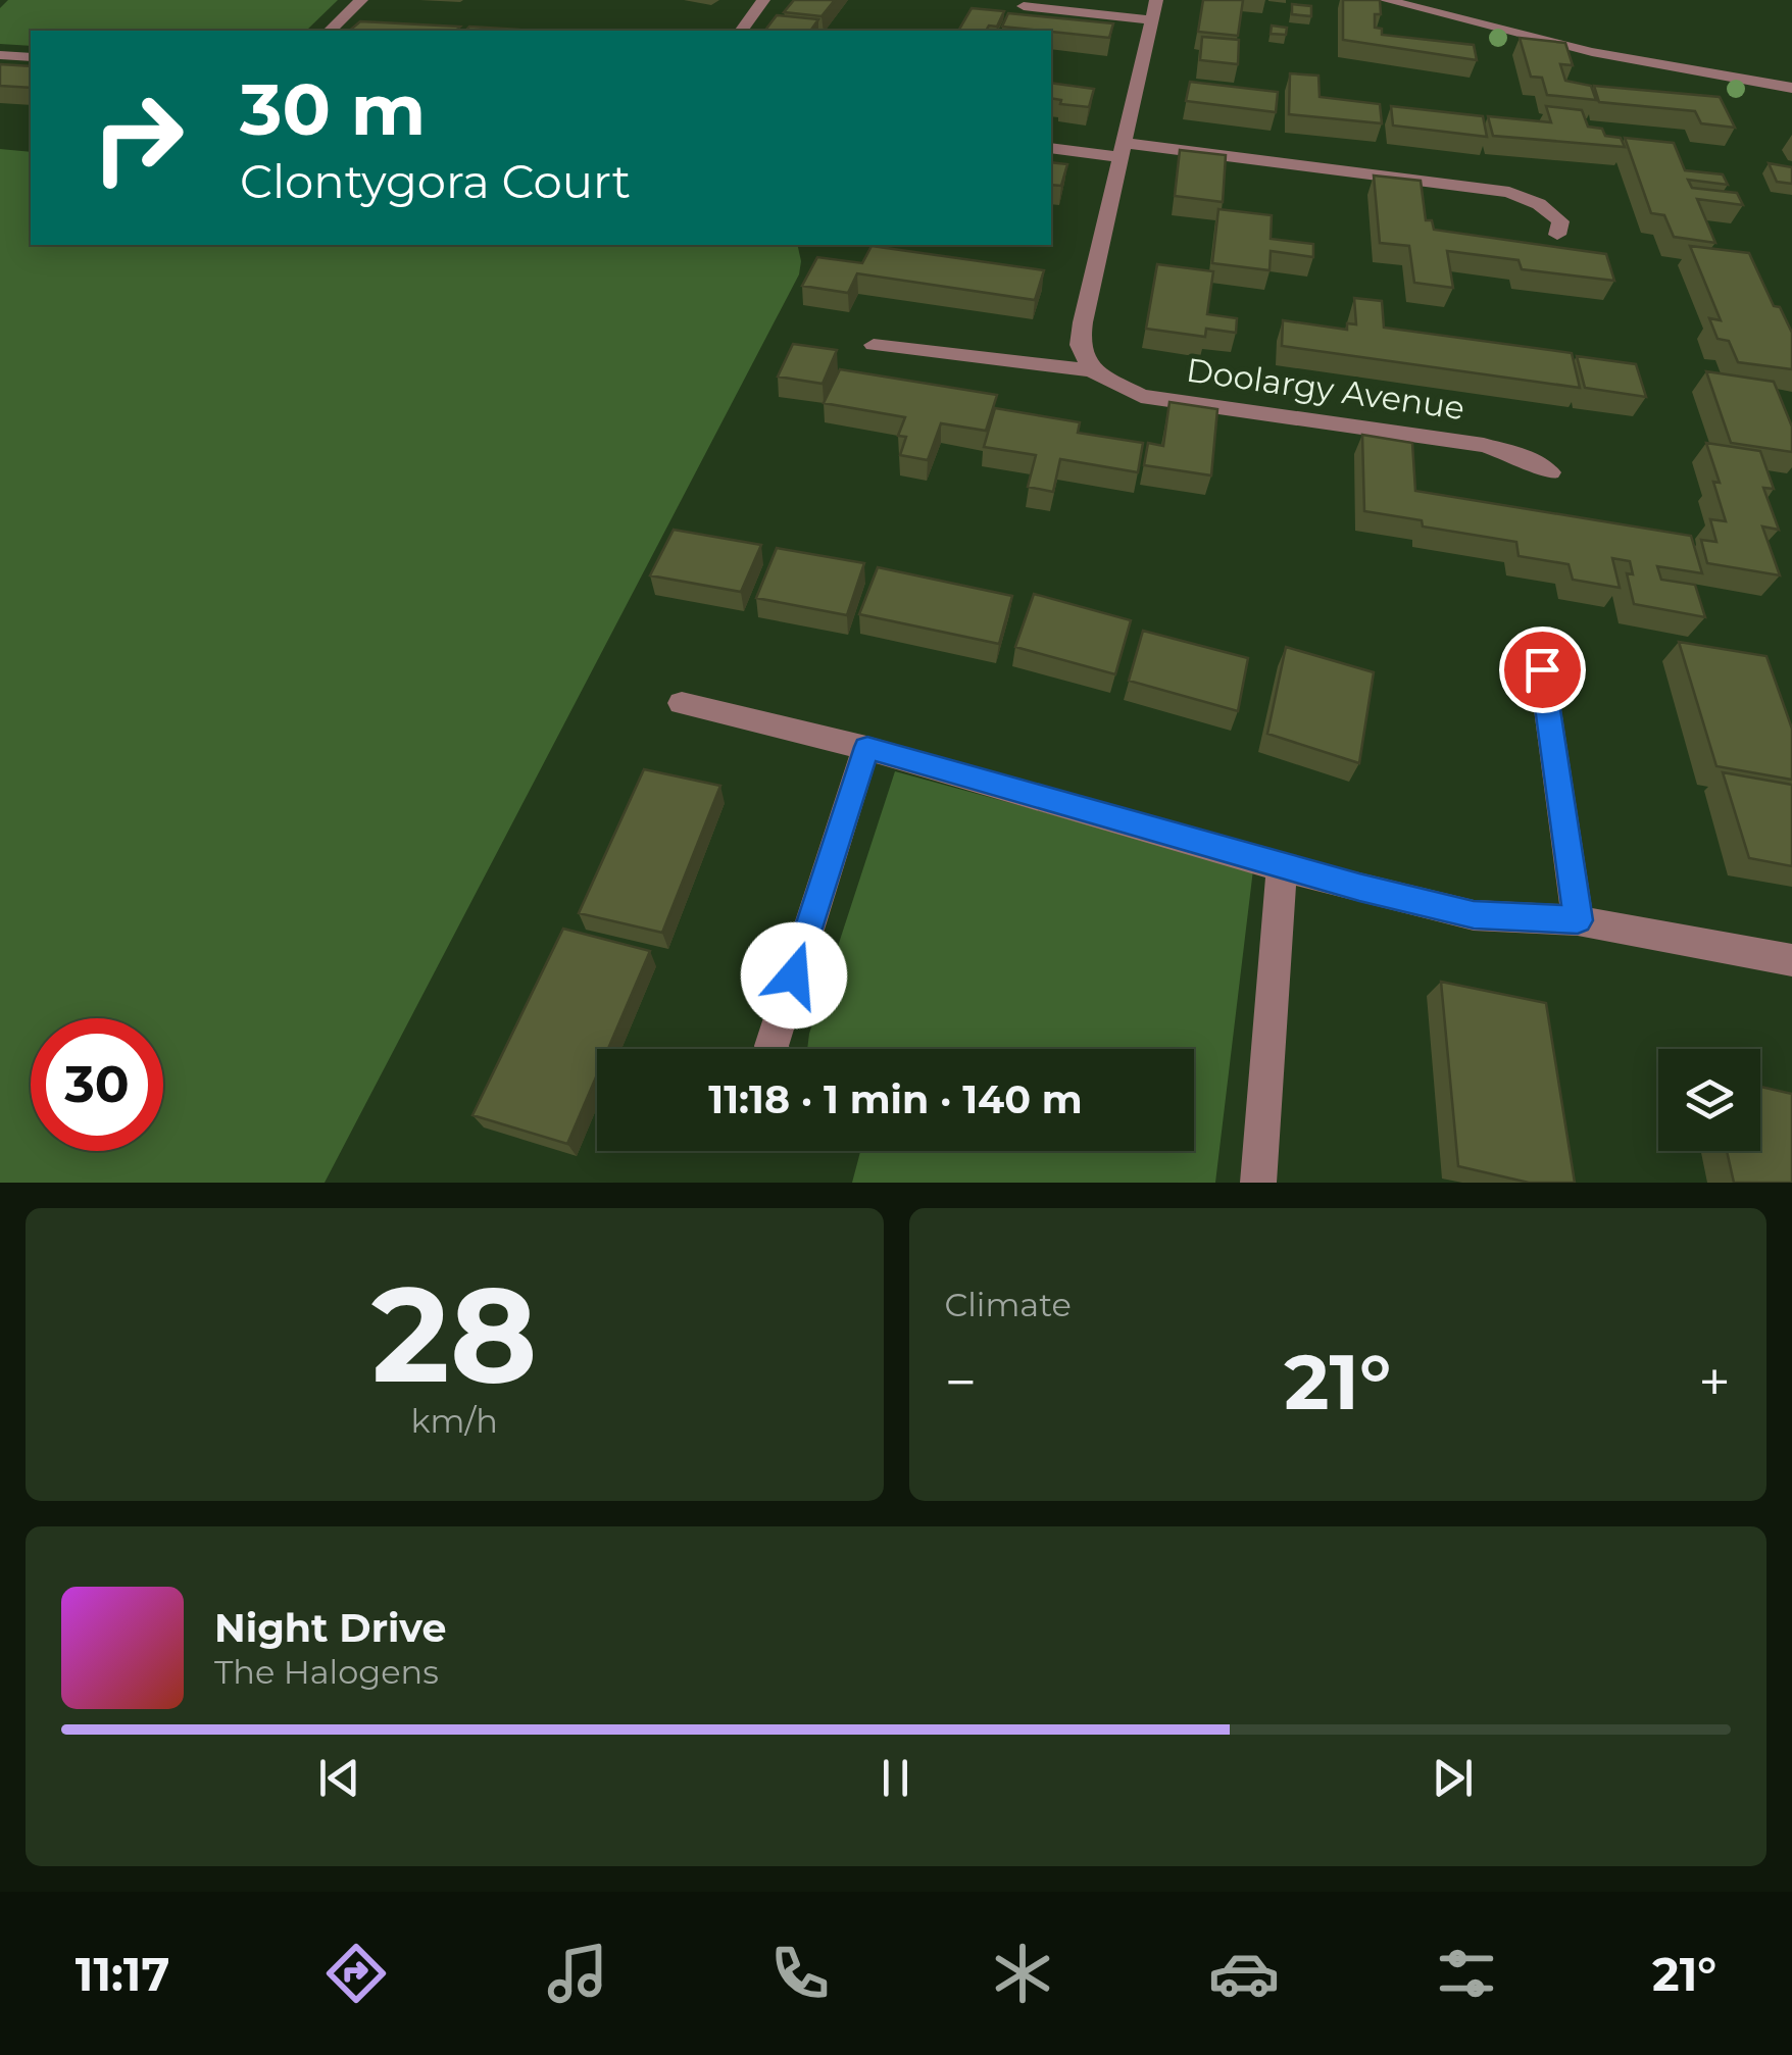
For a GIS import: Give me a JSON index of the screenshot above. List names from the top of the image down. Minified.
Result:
{"streets":{"street":["Doolargy Avenue"]},"page":{"turn":["30 m","Clontygora Court"],"limit":"30","trip":"11:18 · 1 min · 140 m","tile":[["28","km/h"],"Climate"],"heat":["−","21°","+"],"song":["Night Drive","The Halogens"],"tabs":["11:17","21°"]}}
